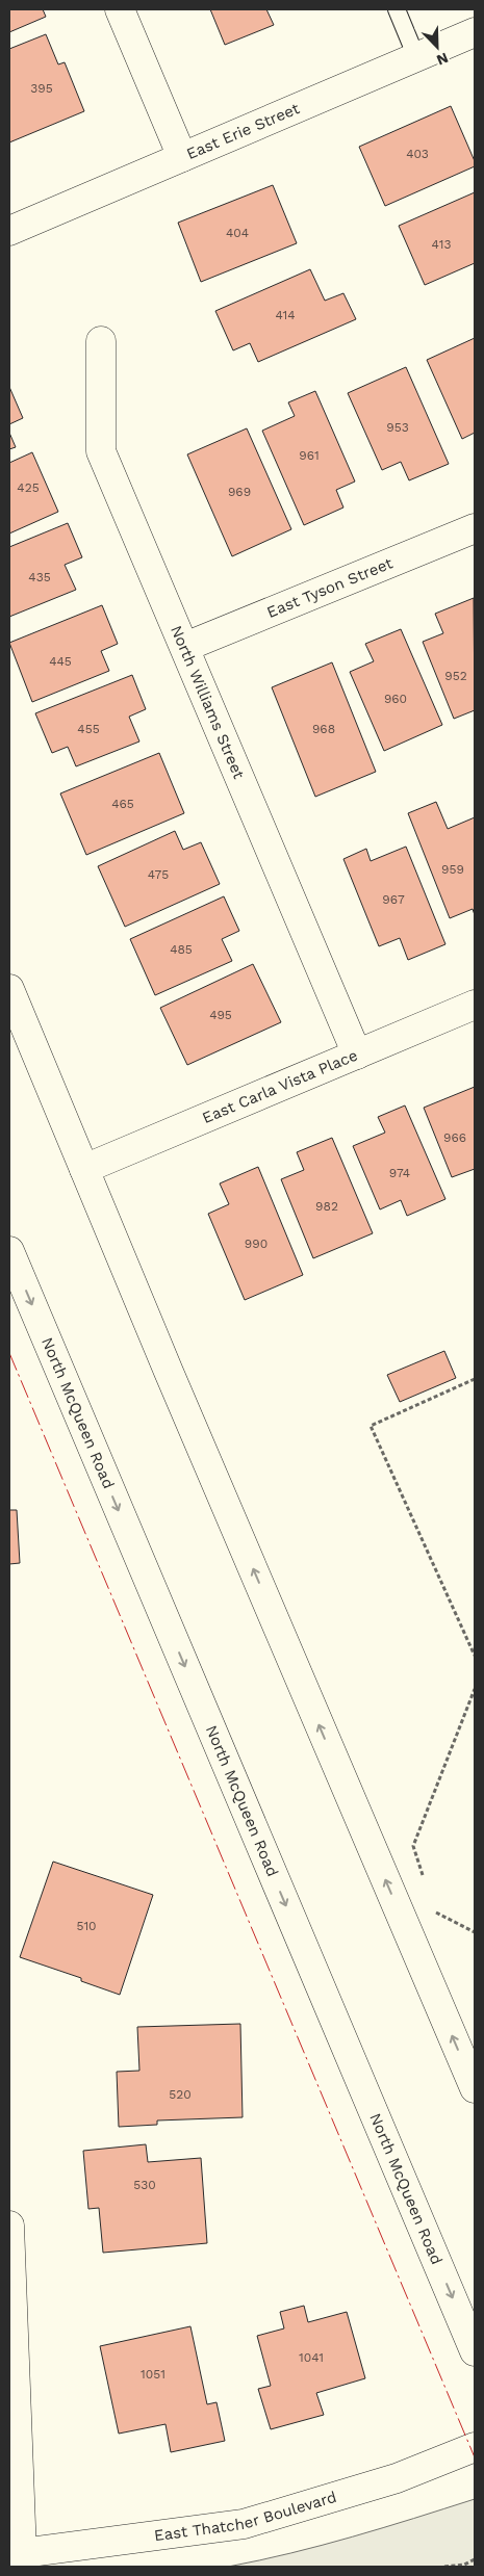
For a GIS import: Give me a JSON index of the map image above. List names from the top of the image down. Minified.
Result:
{"streets":{"street":["East Erie Street","East Tyson Street","North Williams Street","East Carla Vista Place","North McQueen Road","East Thatcher Boulevard"]},"crossings":[["East Tyson Street","North Williams Street"],["North Williams Street","East Carla Vista Place"]],"house_numbers":["395","403","404","413","414","953","961","425","969","435","445","952","960","455","968","465","959","475","967","485","495","966","974","982","990","510","520","530","1041","1051"],"north":"bottom right"}
